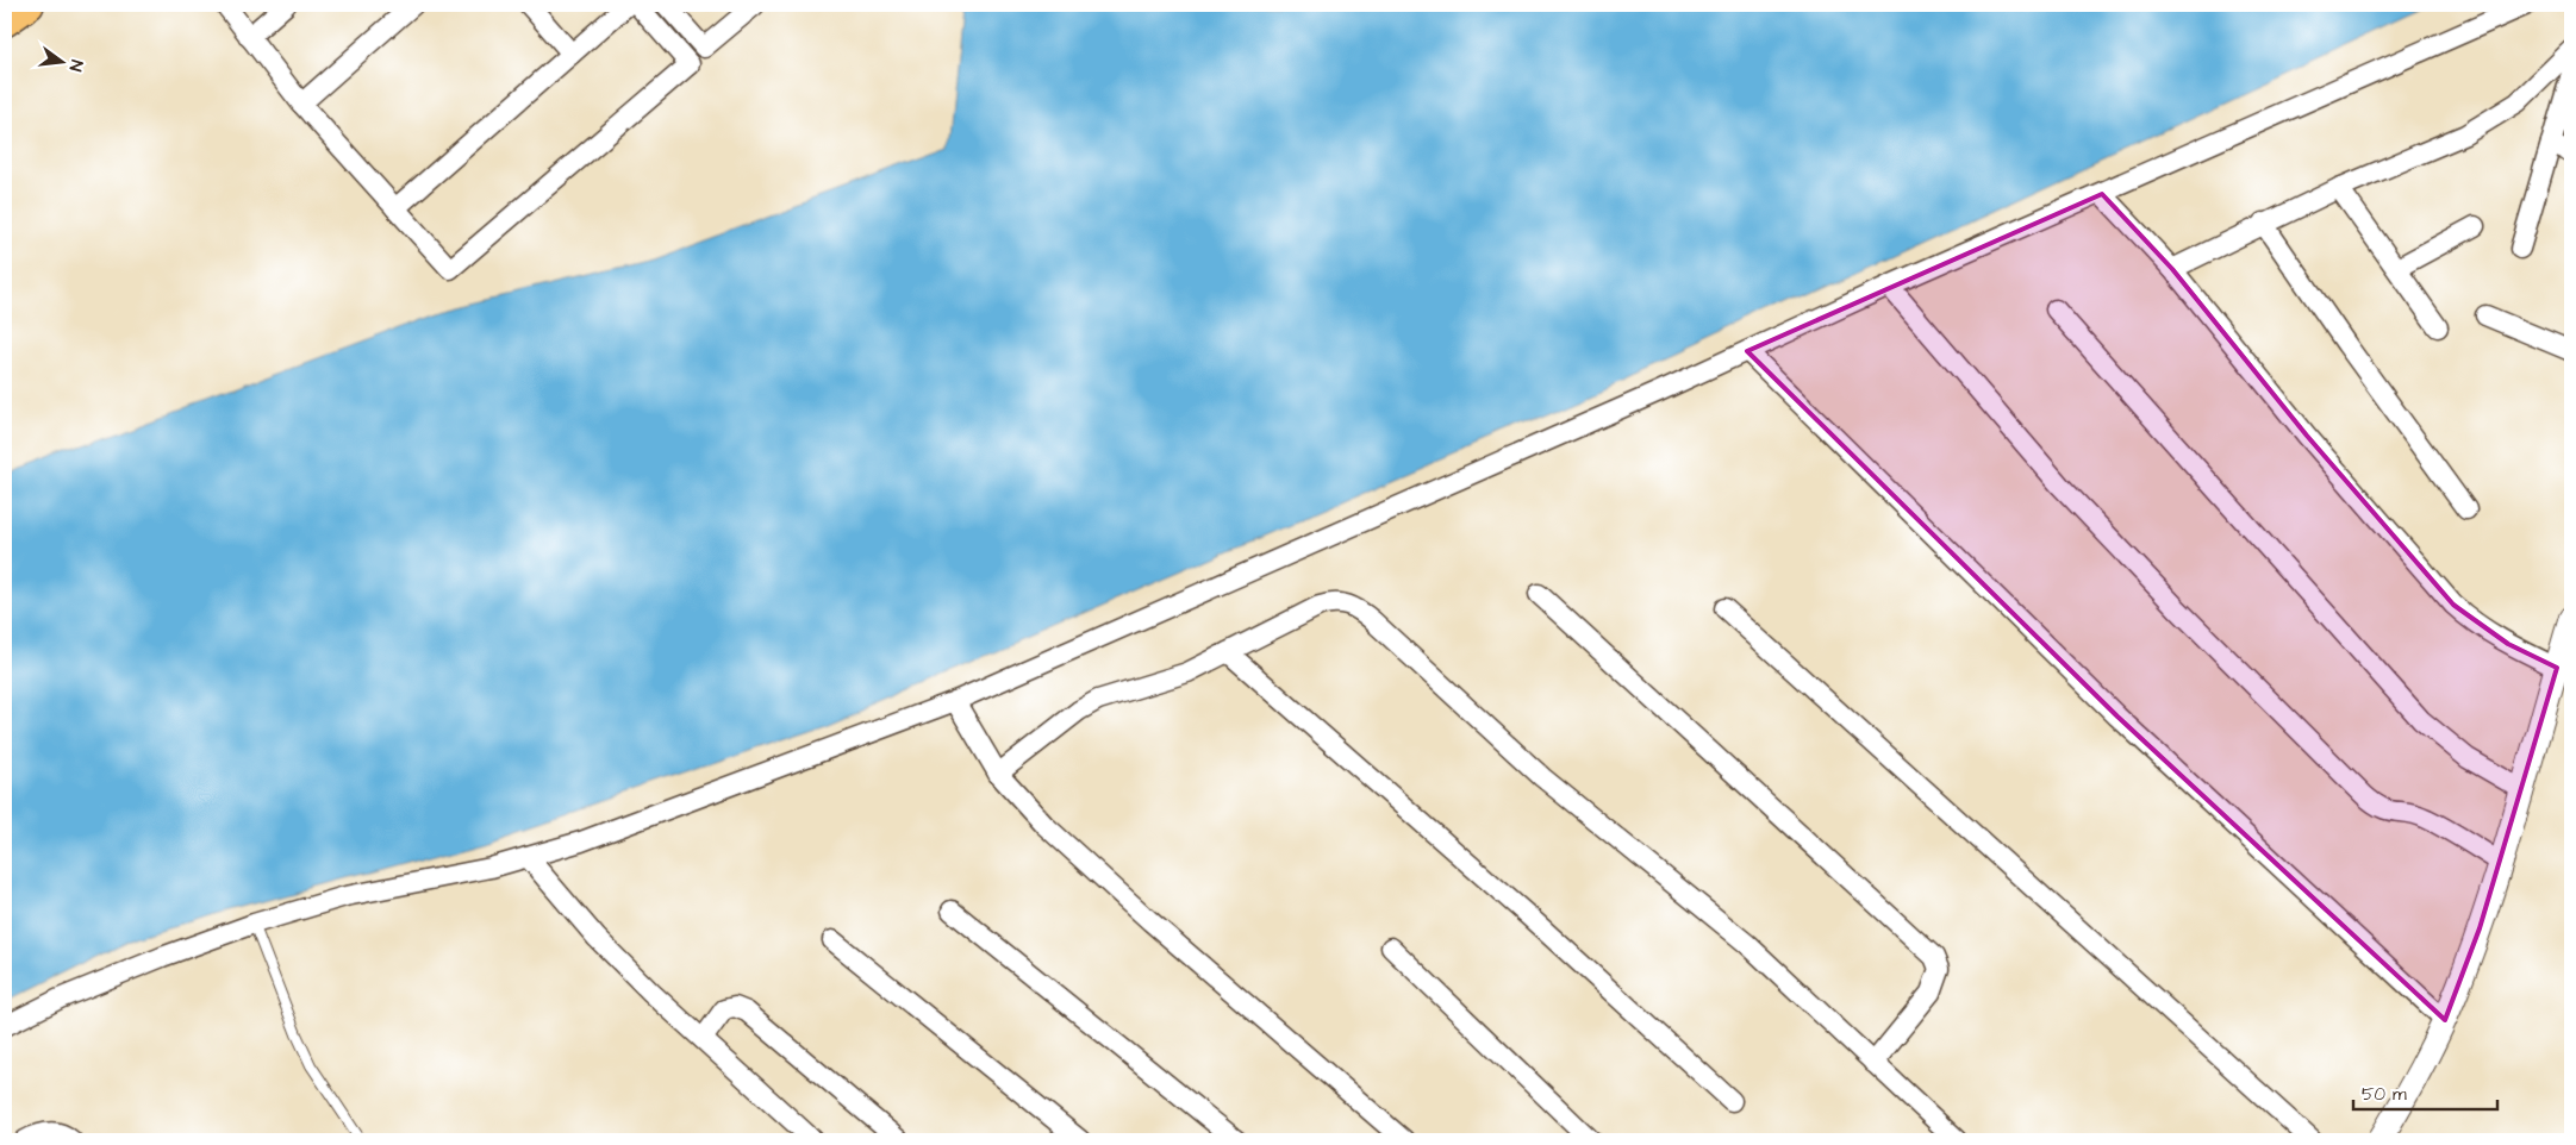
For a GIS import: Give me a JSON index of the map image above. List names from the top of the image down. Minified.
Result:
{"scale_bar":"50 m","north":"right"}
